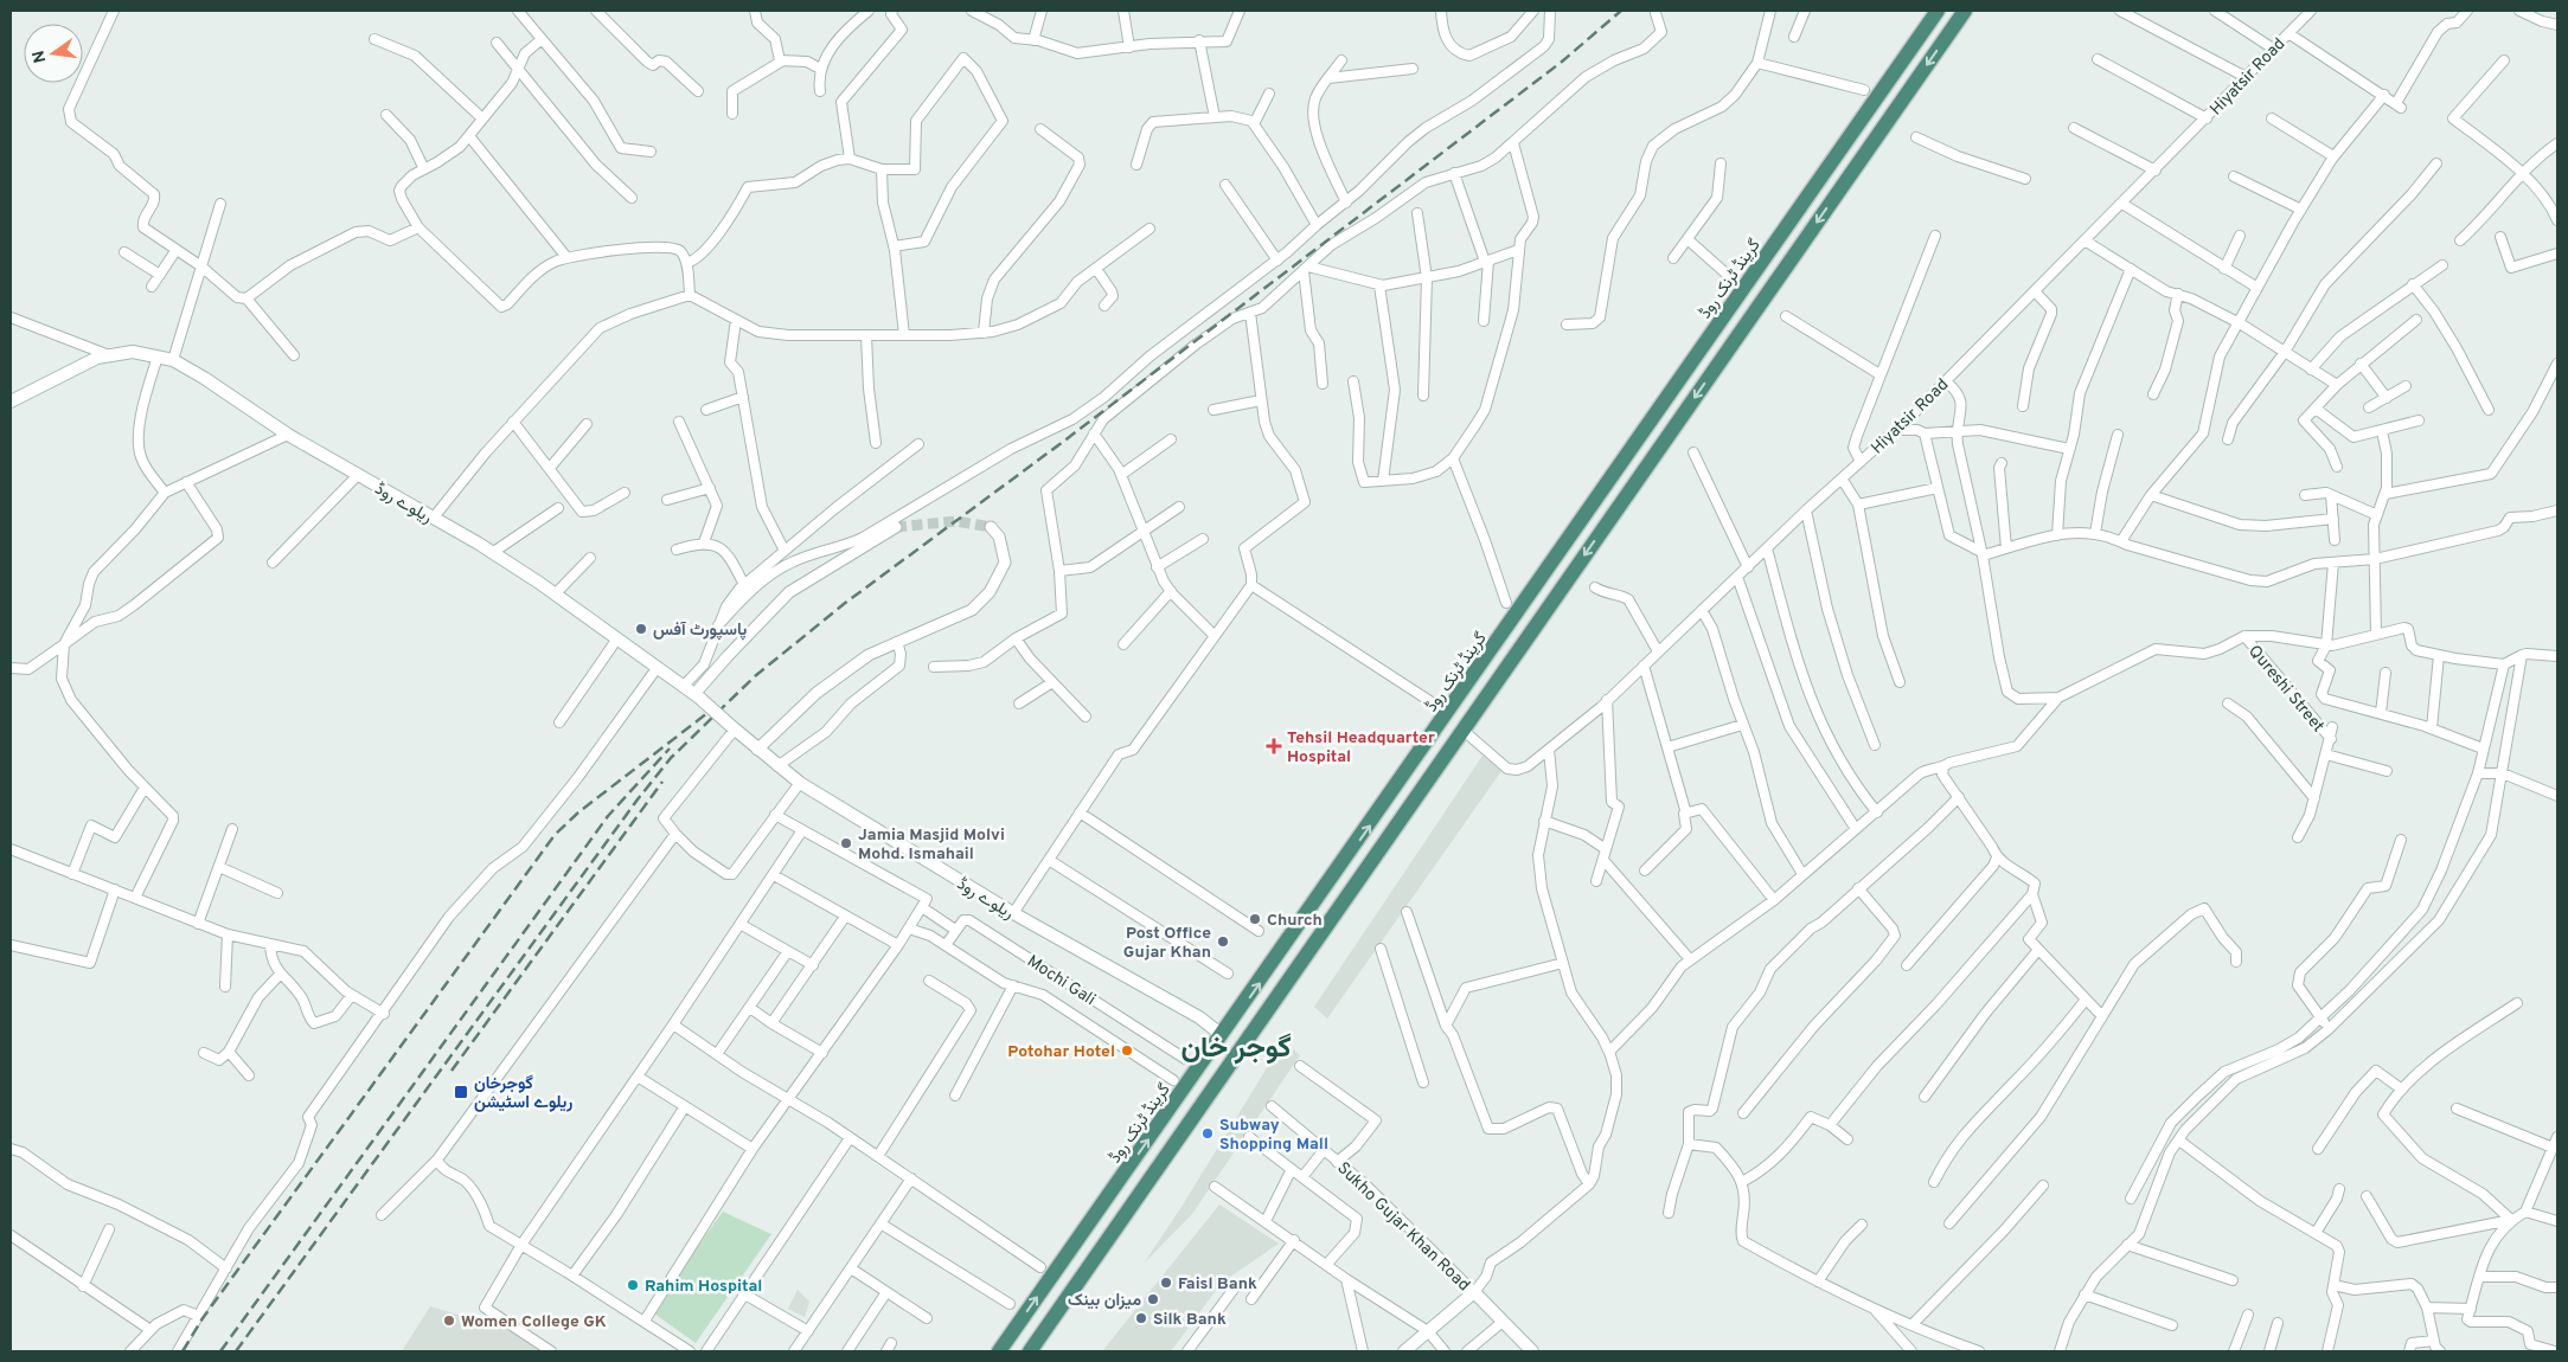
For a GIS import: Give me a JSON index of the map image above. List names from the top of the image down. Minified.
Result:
{"streets":{"highway":["گرینڈ ٹرنک روڈ"],"main road":["ریلوے روڈ","Sukho Gujar Khan Road"],"street":["Hiyatsir Road","Qureshi Street","Mochi Gali"]},"crossings":[["گرینڈ ٹرنک روڈ","ریلوے روڈ"]],"districts":["گوجر خان"],"places":{"other":["پاسپورٹ آفس","Jamia Masjid Molvi Mohd. Ismahail","Church","Post Office Gujar Khan","Potohar Hotel","Subway Shopping Mall","Faisl Bank","Rahim Hospital","میزان بینک","Silk Bank","Women College GK"],"health":["Tehsil Headquarter Hospital"],"transit":["گوجرخان ریلوے اسٹیشن"]},"north":"left"}
